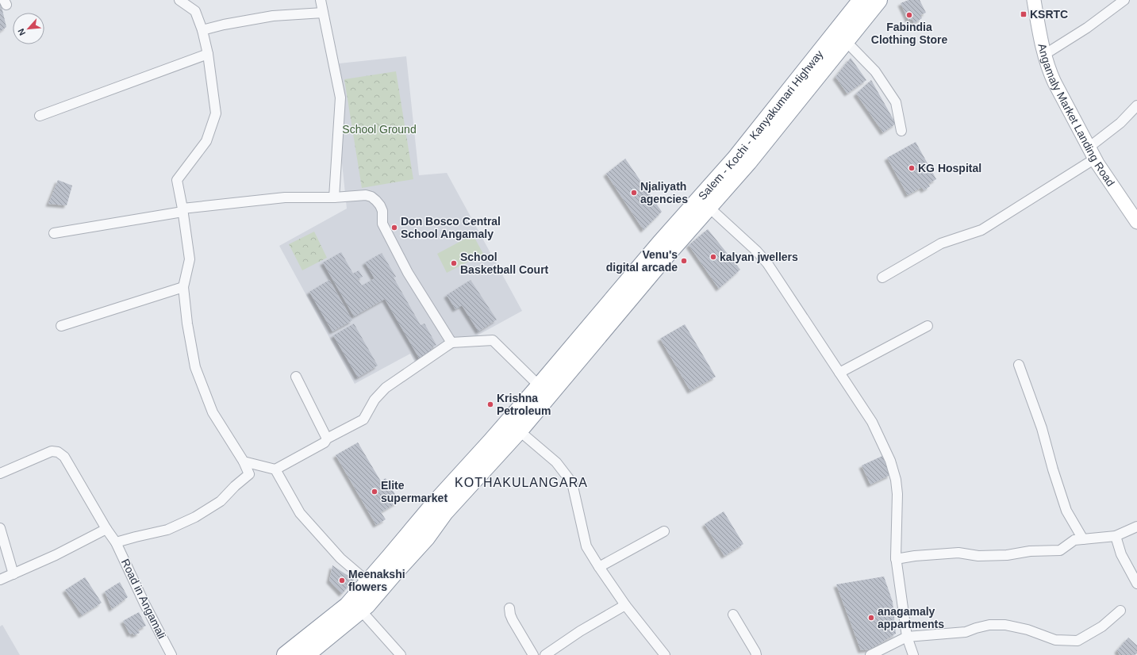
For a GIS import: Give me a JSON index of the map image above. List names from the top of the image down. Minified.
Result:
{"streets":{"highway":["Salem - Kochi - Kanyakumari Highway"],"main road":["Angamaly Market Landing Road"],"street":["Road in Angamali"]},"districts":["KOTHAKULANGARA"],"parks":["School Ground"],"places":{"transit":["KSRTC"],"other":["Fabindia Clothing Store","KG Hospital","Njaliyath agencies","Don Bosco Central School Angamaly","kalyan jwellers","Venu's digital arcade","School Basketball Court","Krishna Petroleum","Elite supermarket","Meenakshi flowers","anagamaly appartments"]},"north":"bottom left"}
